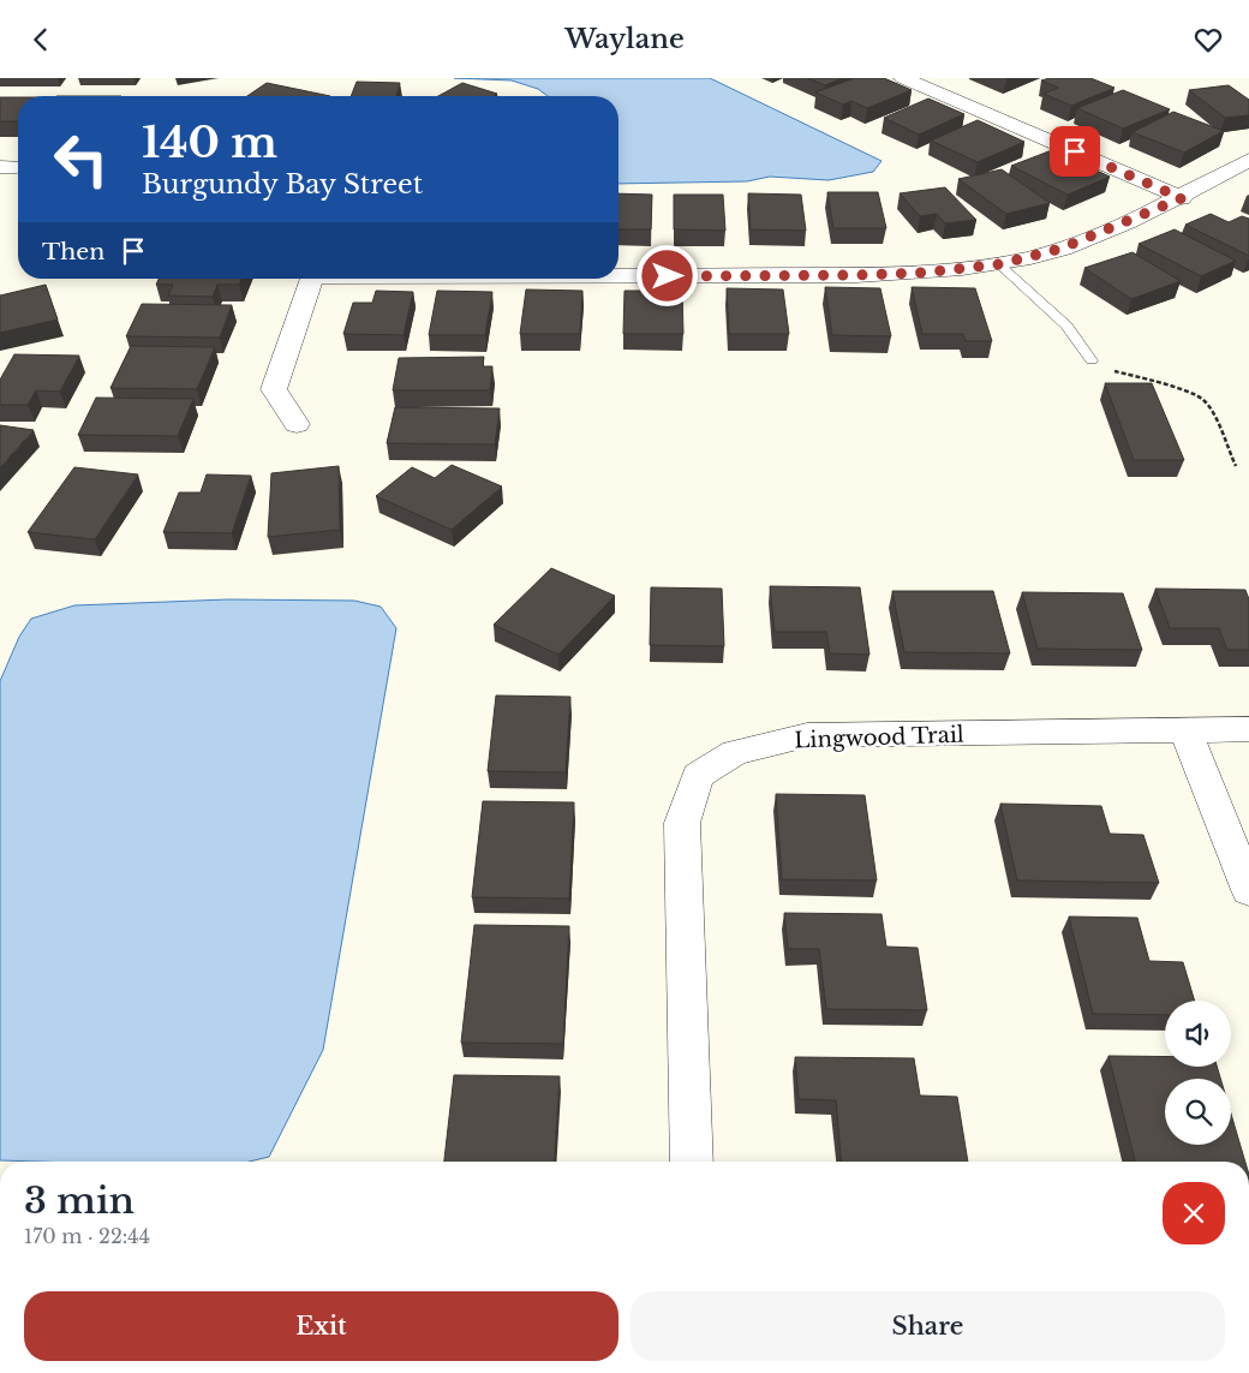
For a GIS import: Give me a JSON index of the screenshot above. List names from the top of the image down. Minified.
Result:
{"streets":{"street":["Lingwood Trail"]},"page":{"header":"Waylane","turn":["140 m","Burgundy Bay Street"],"then":"Then","heading":["3 min","170 m · 22:44"],"buttons":["Exit","Share"]}}
